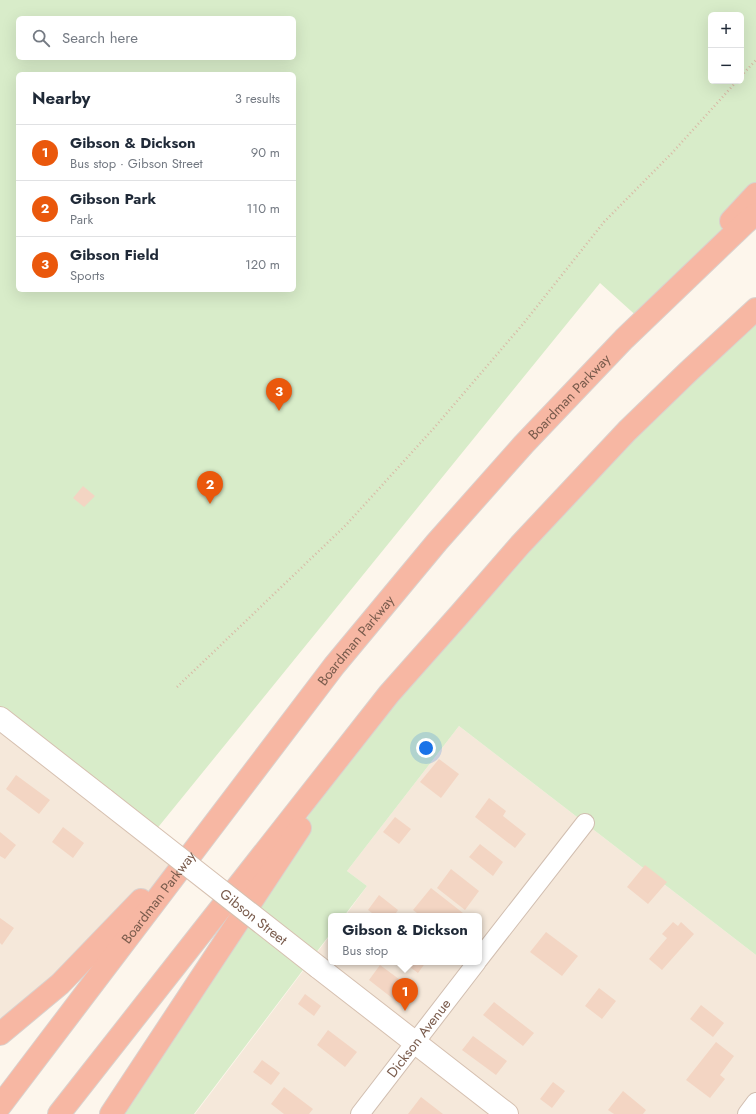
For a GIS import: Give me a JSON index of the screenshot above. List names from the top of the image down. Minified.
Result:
{"streets":{"highway":["Boardman Parkway"],"street":["Gibson Street","Dickson Avenue"]},"crossings":[["Gibson Street","Dickson Avenue"]],"page":{"map_buttons":["+","−"],"search":"Search here","heading":["Nearby","3 results"],"list":[{"mark":"1","name":"Gibson & Dickson","note":"Bus stop · Gibson Street","value":"90 m"},{"mark":"2","name":"Gibson Park","note":"Park","value":"110 m"},{"mark":"3","name":"Gibson Field","note":"Sports","value":"120 m"}],"pins":["3","2","1"],"popup":["Gibson & Dickson","Bus stop"]}}
